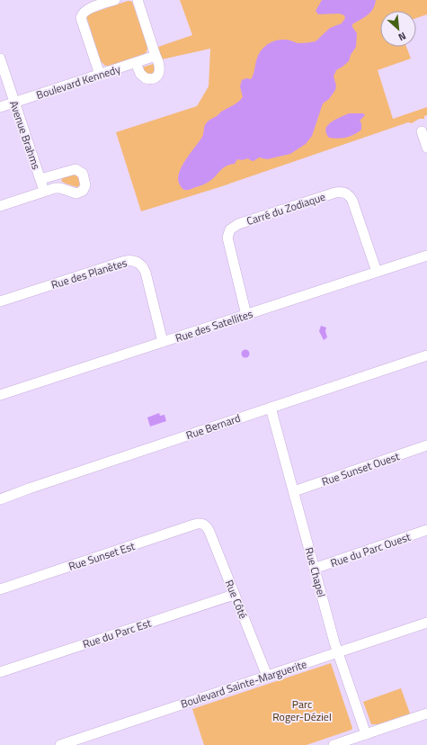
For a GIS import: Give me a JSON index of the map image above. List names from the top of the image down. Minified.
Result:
{"streets":{"street":["Boulevard Kennedy","Avenue Brahms","Carré du Zodiaque","Rue des Planètes","Rue des Satellites","Rue Bernard","Rue Sunset Ouest","Rue du Parc Ouest","Rue Sunset Est","Rue Chapel","Rue Côté","Rue du Parc Est","Boulevard Sainte-Marguerite"]},"crossings":[["Boulevard Kennedy","Avenue Brahms"],["Carré du Zodiaque","Rue des Satellites"],["Rue des Planètes","Rue des Satellites"],["Rue Bernard","Rue Chapel"],["Rue Sunset Ouest","Rue Chapel"],["Rue du Parc Ouest","Rue Chapel"],["Rue Sunset Est","Rue Côté"],["Rue Chapel","Boulevard Sainte-Marguerite"],["Rue Côté","Rue du Parc Est"],["Rue Côté","Boulevard Sainte-Marguerite"]],"parks":["Parc Roger-Déziel"],"north":"bottom right"}
